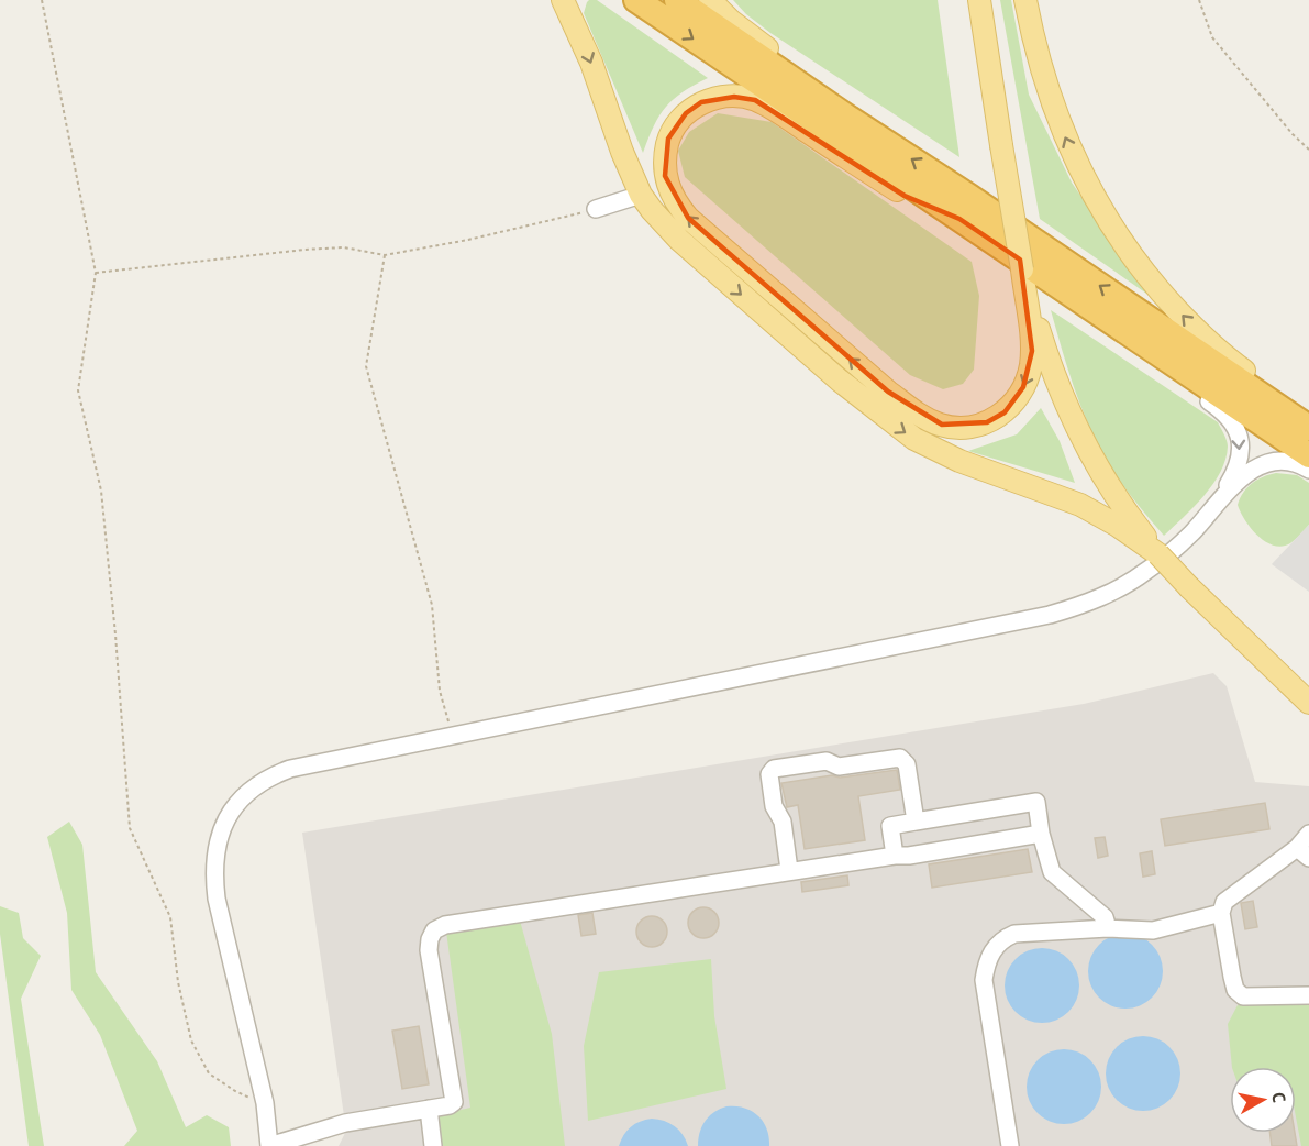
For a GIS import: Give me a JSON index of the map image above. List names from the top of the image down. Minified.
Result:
{"north":"right"}
